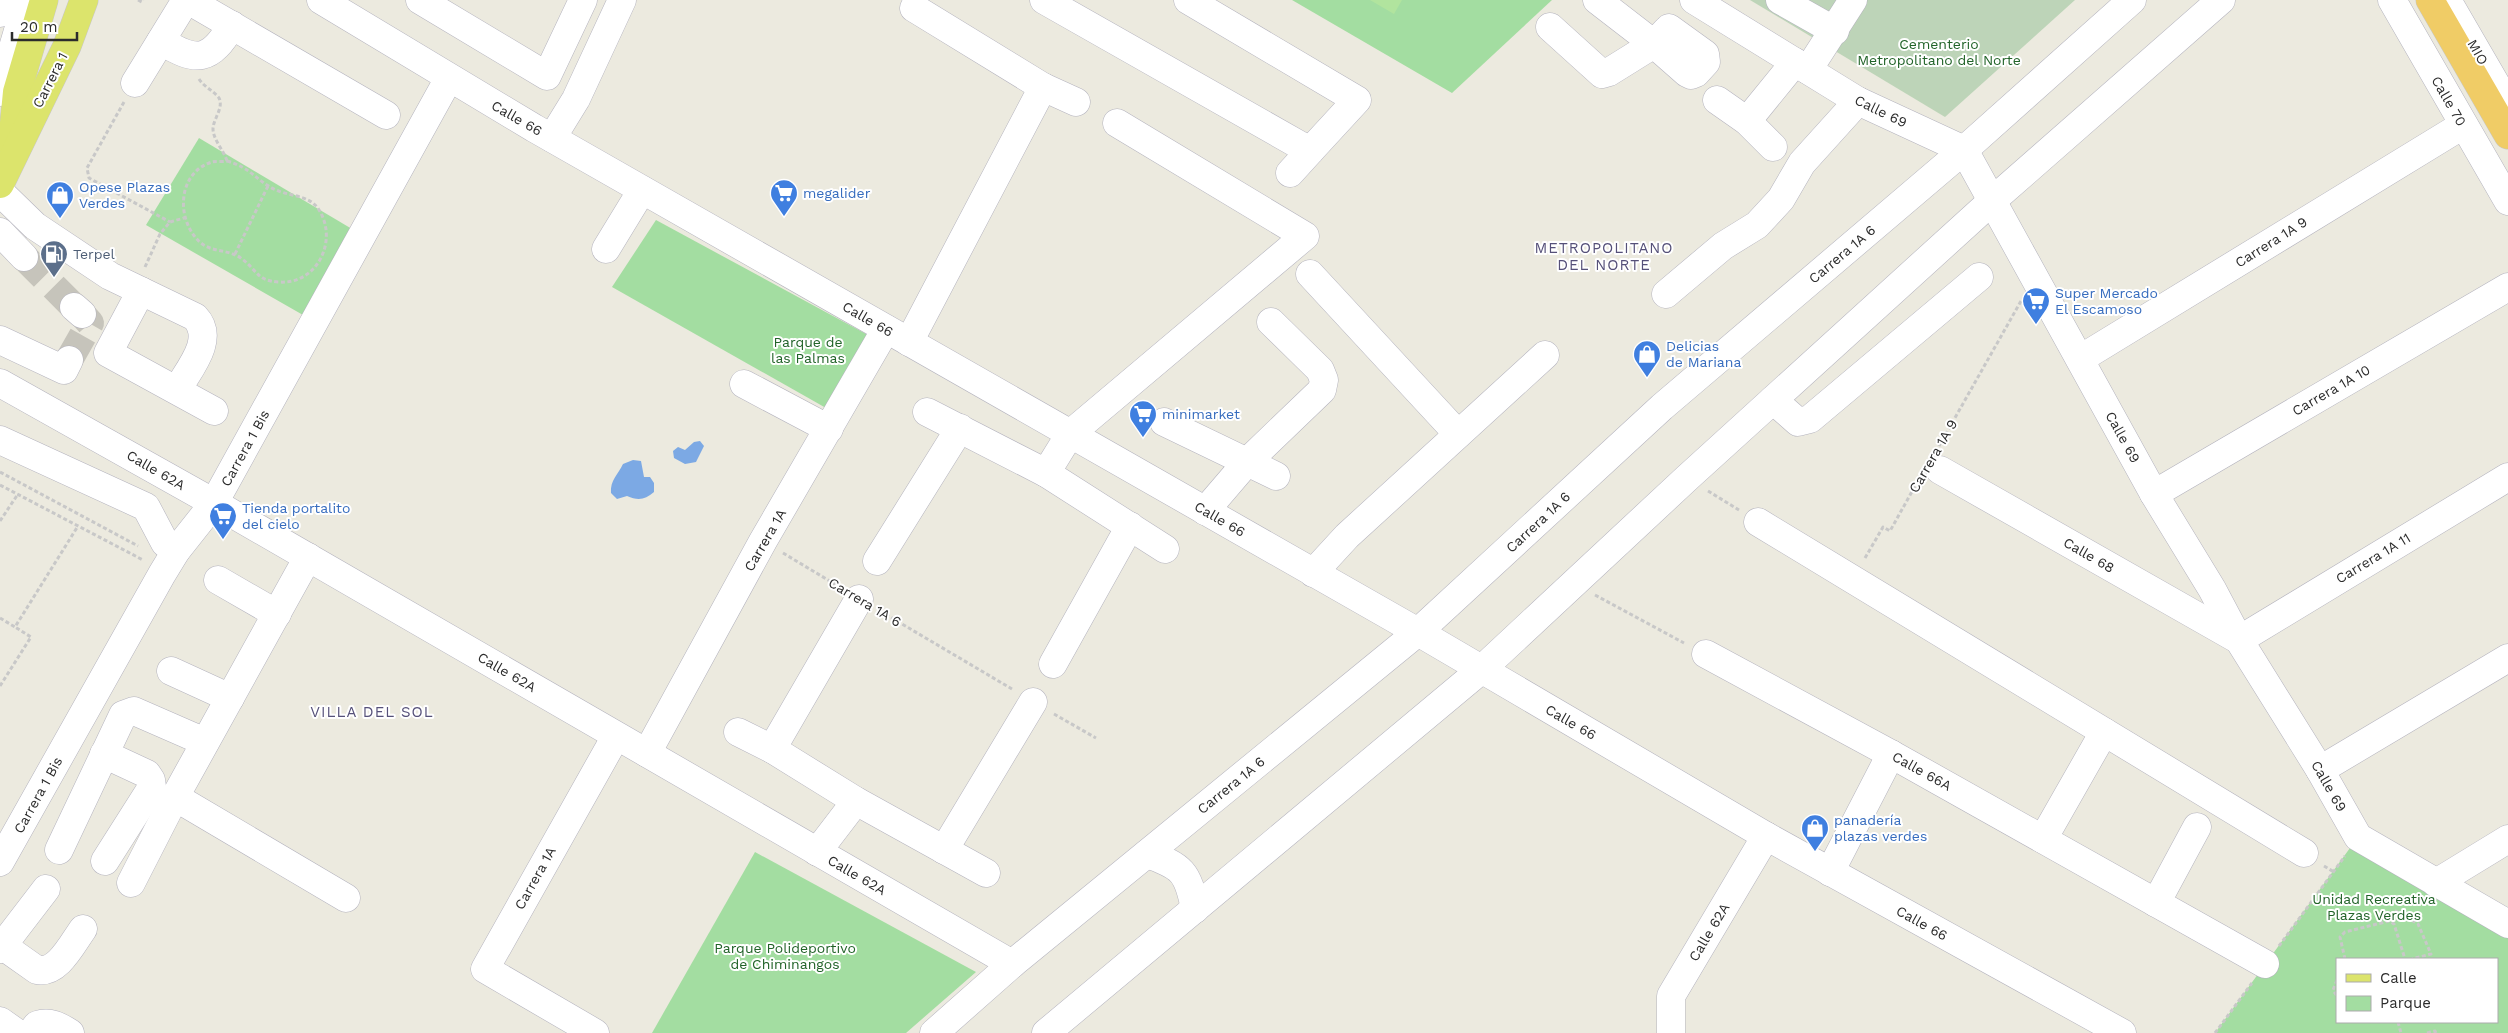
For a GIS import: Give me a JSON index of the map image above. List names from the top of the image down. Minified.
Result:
{"streets":{"main road":["Carrera 1"],"street":["MIO","Calle 70","Calle 69","Calle 66","Carrera 1A 9","Carrera 1A 6","Carrera 1A 10","Carrera 1 Bis","Calle 62A","Carrera 1A","Calle 68","Carrera 1A 11","Calle 66A"]},"crossings":[["Calle 70","Carrera 1A 9"],["Calle 69","Carrera 1A 9"],["Calle 69","Carrera 1A 6"],["Calle 69","Carrera 1A 10"],["Calle 69","Calle 68"],["Calle 69","Carrera 1A 11"],["Calle 66","Carrera 1A 6"],["Calle 66","Carrera 1 Bis"],["Calle 66","Calle 62A"],["Calle 66","Carrera 1A"],["Carrera 1A 9","Calle 68"],["Carrera 1A 6","Calle 62A"],["Carrera 1A 6","Carrera 1A"],["Carrera 1 Bis","Calle 62A"],["Calle 62A","Carrera 1A"],["Calle 68","Carrera 1A 11"]],"districts":["METROPOLITANO DEL NORTE","VILLA DEL SOL"],"parks":["Cementerio Metropolitano del Norte","Parque de las Palmas","Unidad Recreativa Plazas Verdes","Parque Polideportivo de Chiminangos"],"places":{"supermarket":["megalider","Super Mercado El Escamoso","minimarket","Tienda portalito del cielo"],"shop":["Opese Plazas Verdes","Delicias de Mariana","panadería plazas verdes"],"fuel station":["Terpel"]},"legend":["Calle","Parque"],"scale_bar":"20 m"}
